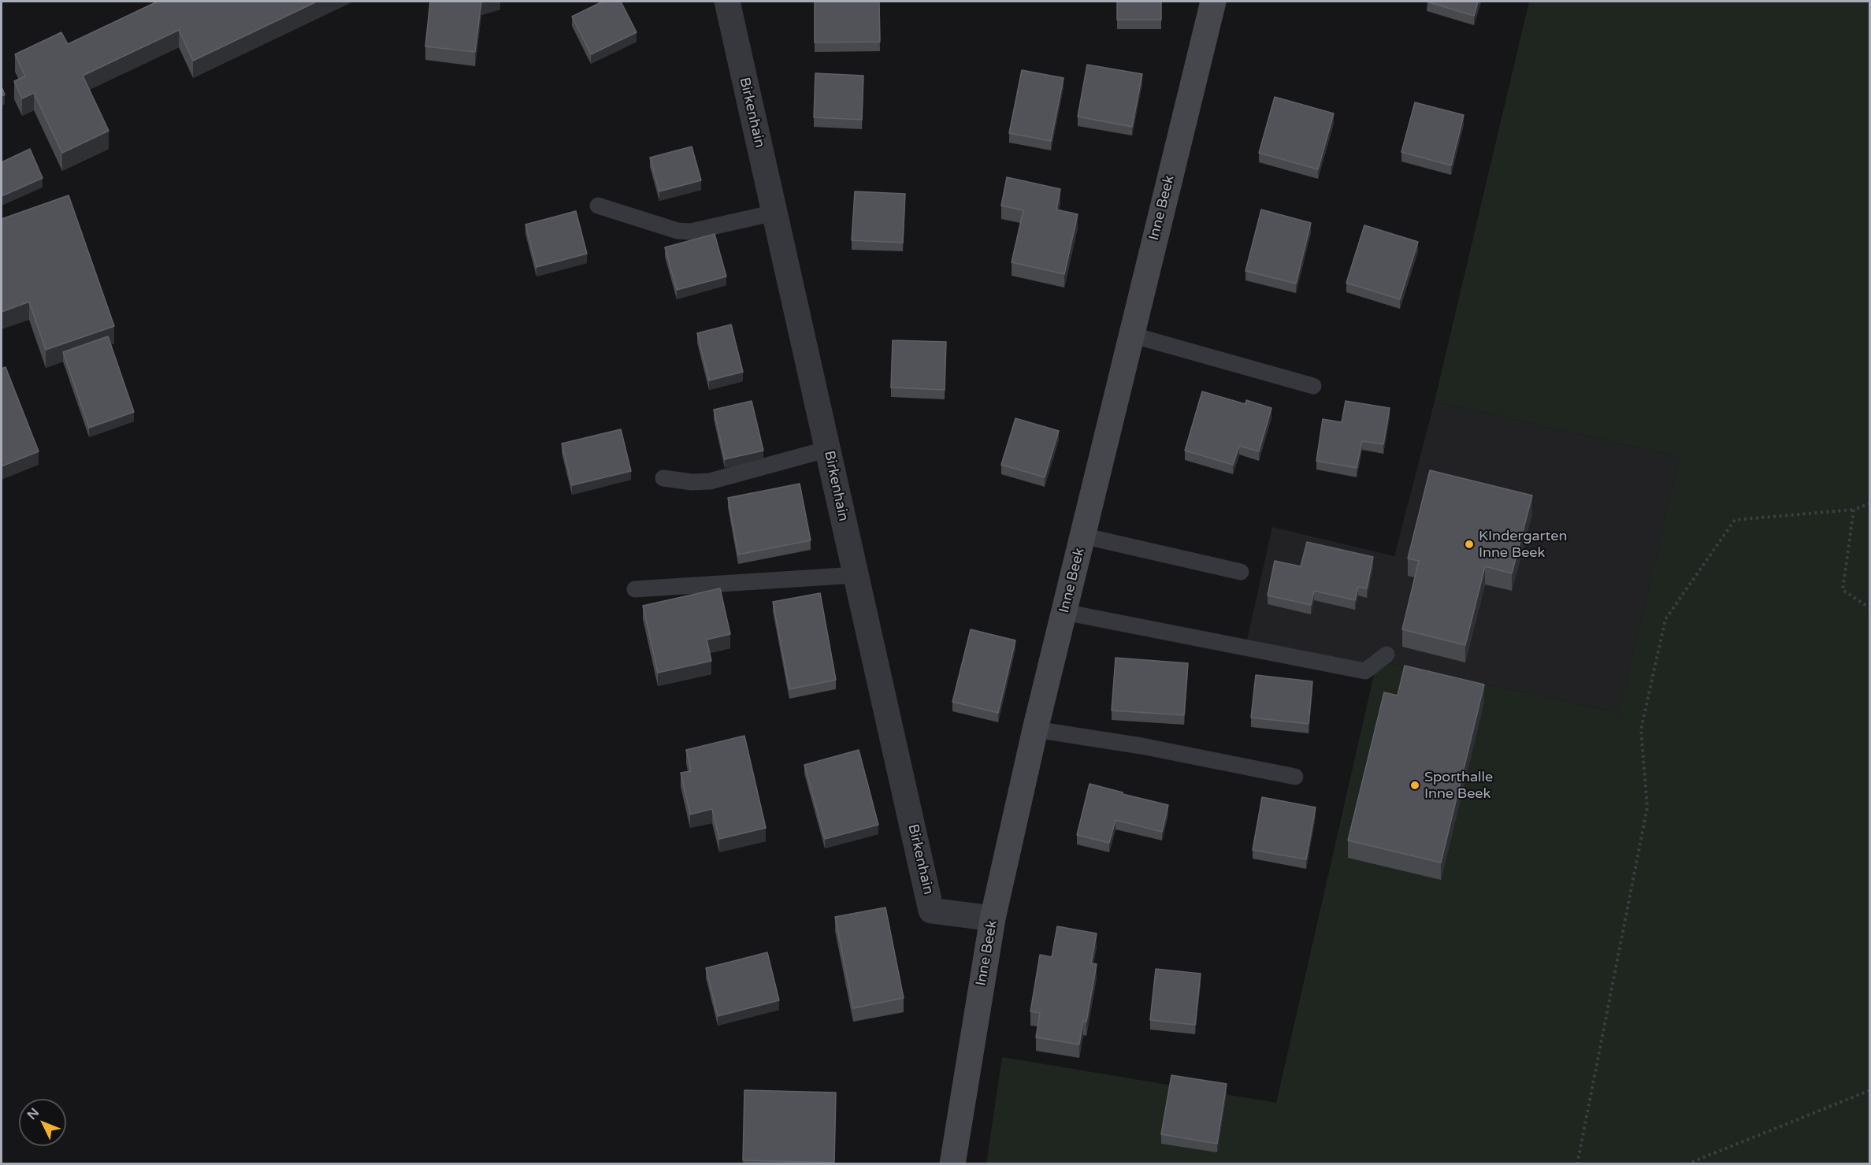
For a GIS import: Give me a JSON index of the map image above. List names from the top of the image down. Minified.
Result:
{"streets":{"street":["Birkenhain","Inne Beek"]},"crossings":[["Birkenhain","Inne Beek"]],"places":["KIndergarten Inne Beek","Sporthalle Inne Beek"],"north":"top left"}
